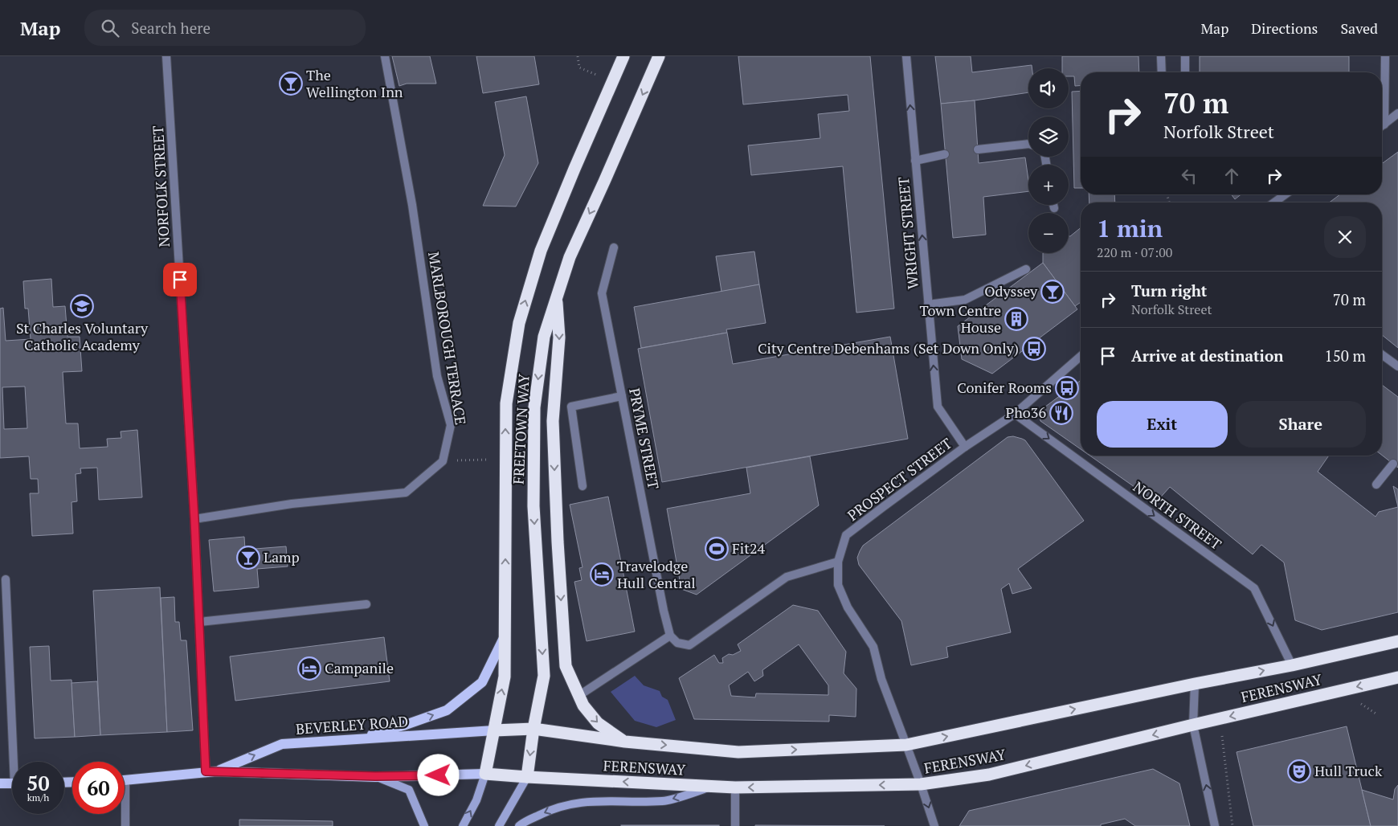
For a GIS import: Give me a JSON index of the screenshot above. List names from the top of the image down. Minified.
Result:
{"streets":{"highway":["FREETOWN WAY","FERENSWAY"],"main road":["BEVERLEY ROAD"],"street":["NORFOLK STREET","WRIGHT STREET","MARLBOROUGH TERRACE","PRYME STREET","PROSPECT STREET","NORTH STREET"]},"crossings":[["NORFOLK STREET","BEVERLEY ROAD"],["WRIGHT STREET","PROSPECT STREET"],["FREETOWN WAY","FERENSWAY"],["FREETOWN WAY","BEVERLEY ROAD"],["PROSPECT STREET","NORTH STREET"],["PROSPECT STREET","FERENSWAY"],["NORTH STREET","FERENSWAY"],["FERENSWAY","BEVERLEY ROAD"]],"one_way":["WRIGHT STREET","NORTH STREET"],"places":{"bar":["The Wellington Inn","Odyssey","Lamp"],"school or university":["St Charles Voluntary Catholic Academy"],"building":["Town Centre House"],"bus stop":["City Centre Debenhams (Set Down Only)","Conifer Rooms"],"restaurant":["Pho36"],"sports":["Fit24"],"hotel":["Travelodge Hull Central","Campanile"],"theatre":["Hull Truck"]},"page":{"header":"Map","search":"Search here","nav":["Map","Directions","Saved"],"map_buttons":["+","−"],"turn":["70 m","Norfolk Street"],"heading":["1 min","220 m · 07:00"],"list":[{"name":"Turn right","note":"Norfolk Street","value":"70 m"},{"name":"Arrive at destination","value":"150 m"}],"buttons":["Exit","Share"],"speed":"50 km/h","limit":"60"}}
